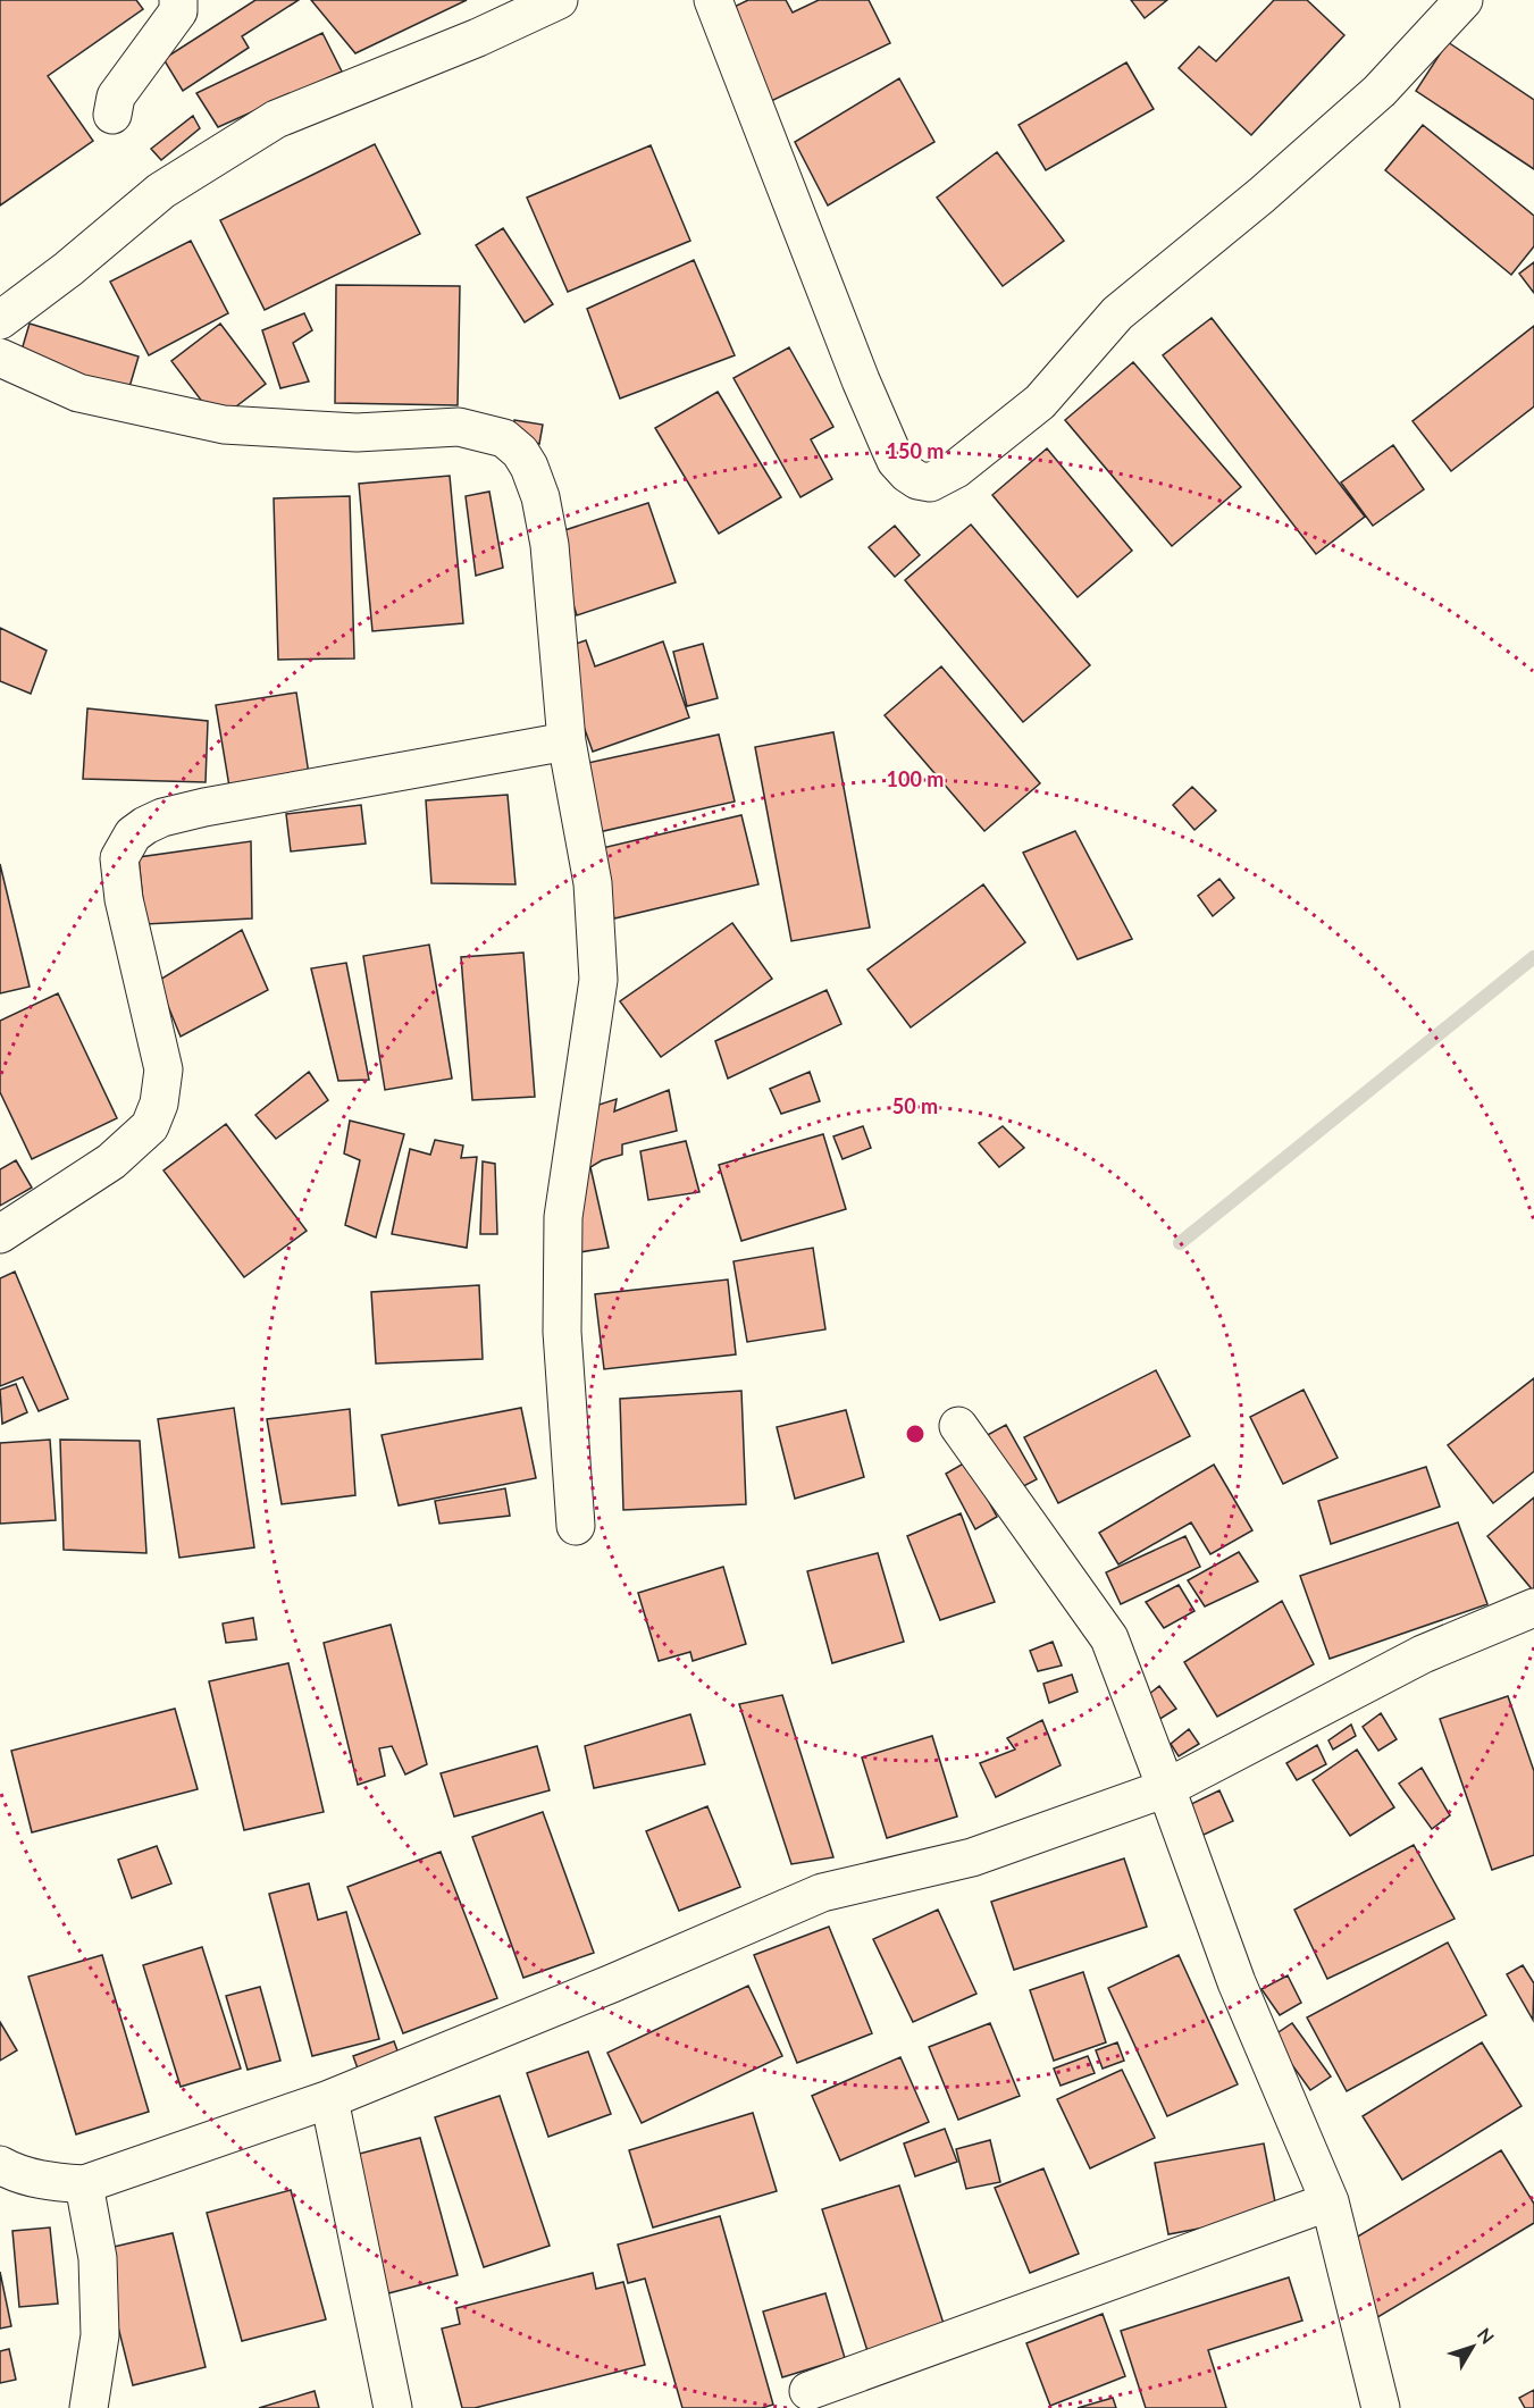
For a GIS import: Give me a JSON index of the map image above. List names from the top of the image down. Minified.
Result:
{"north":"top right","rings":["150 m","100 m","50 m"]}
